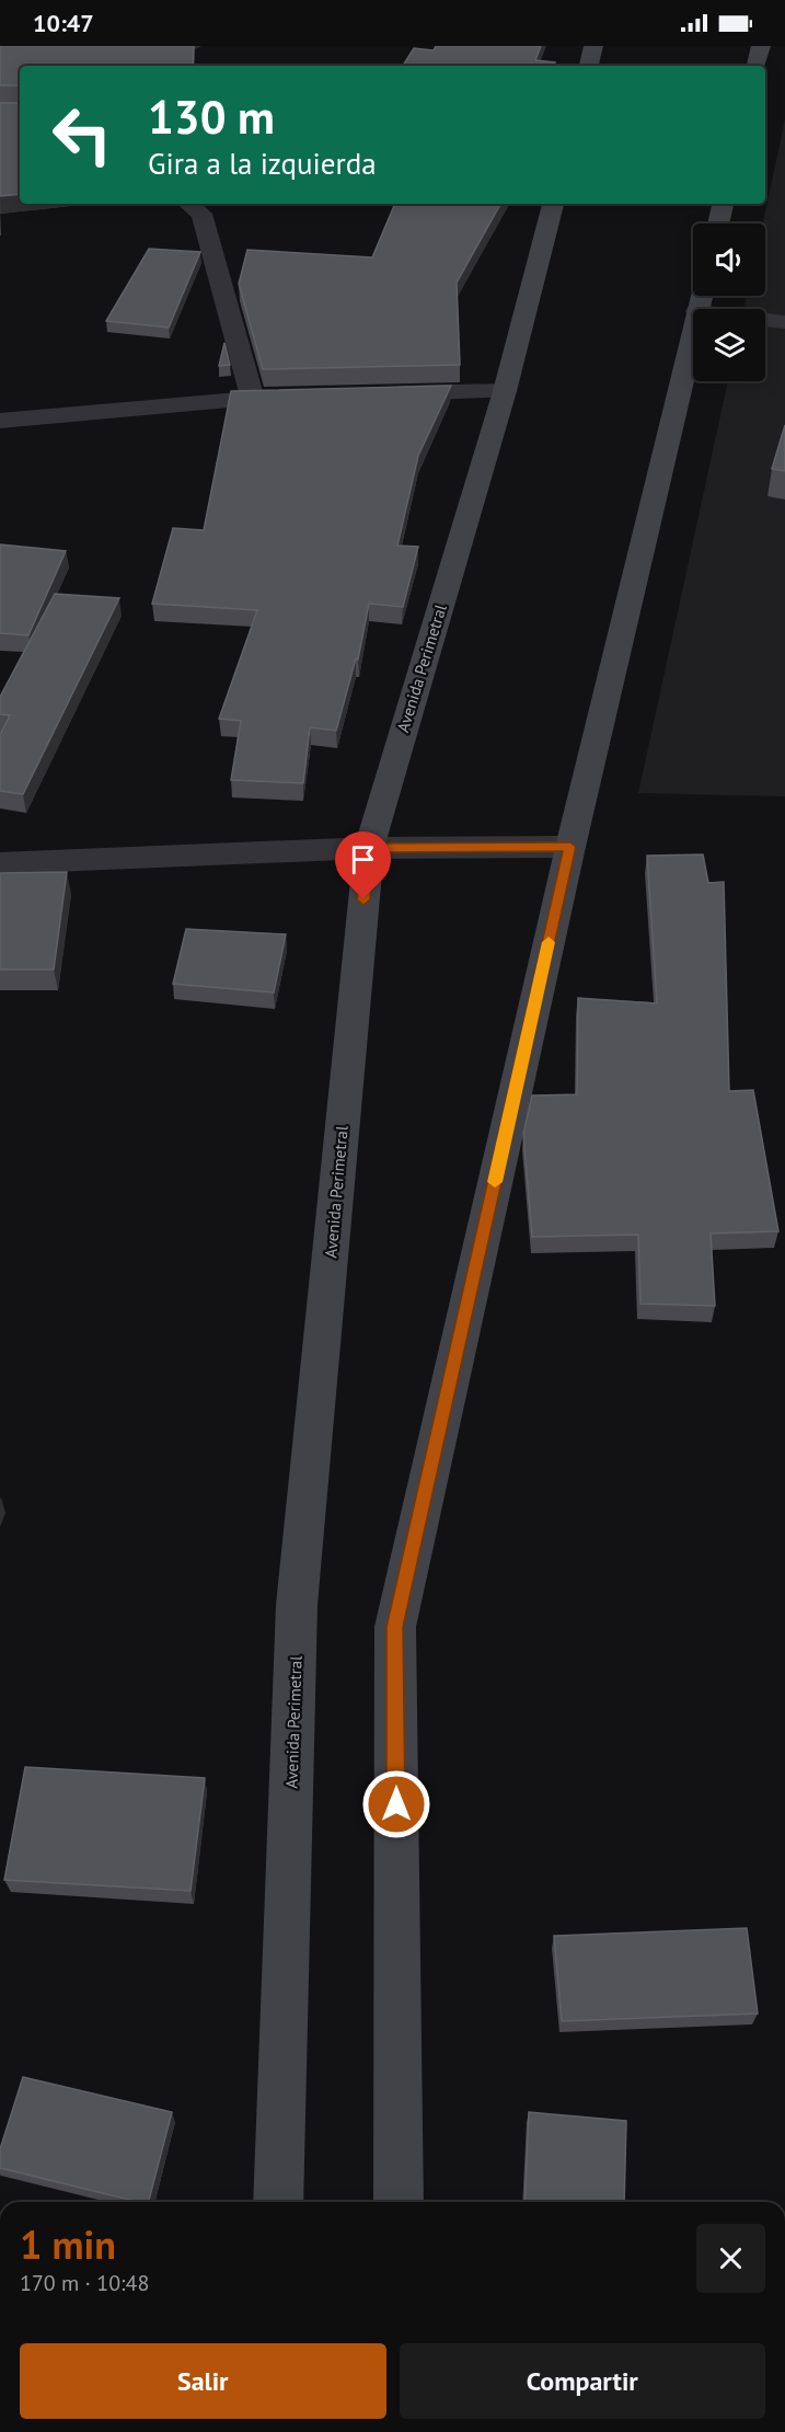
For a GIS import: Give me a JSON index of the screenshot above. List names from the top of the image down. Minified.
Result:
{"streets":{"main road":["Avenida Perimetral"]},"page":{"status":"10:47","turn":["130 m","Gira a la izquierda"],"heading":["1 min","170 m · 10:48"],"buttons":["Salir","Compartir"]}}
